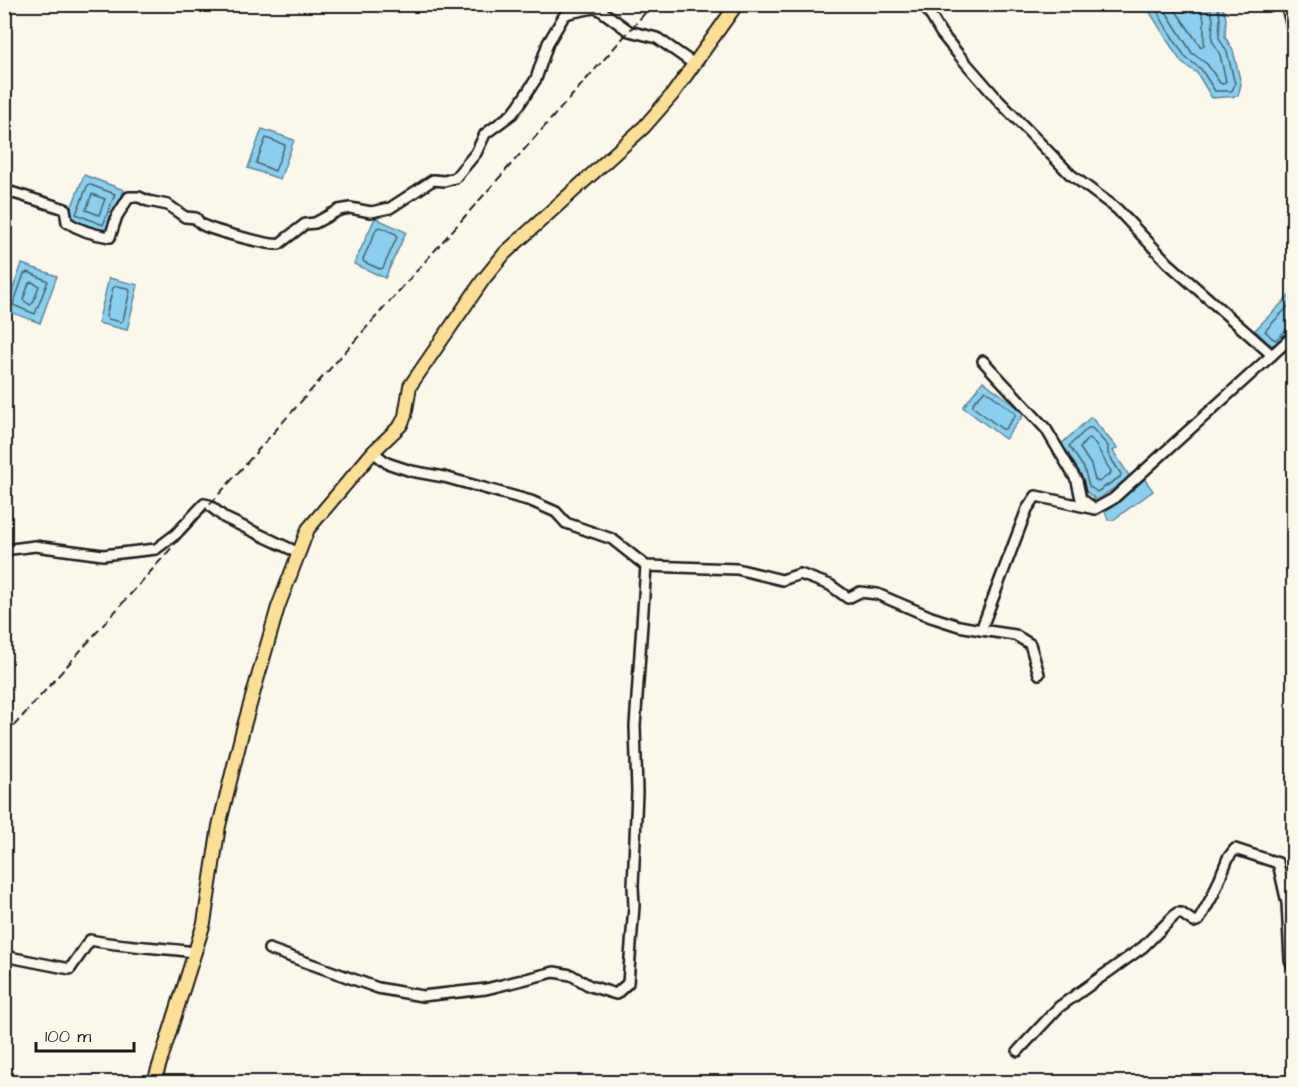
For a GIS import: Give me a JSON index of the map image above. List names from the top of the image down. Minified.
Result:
{"scale_bar":"100 m"}
